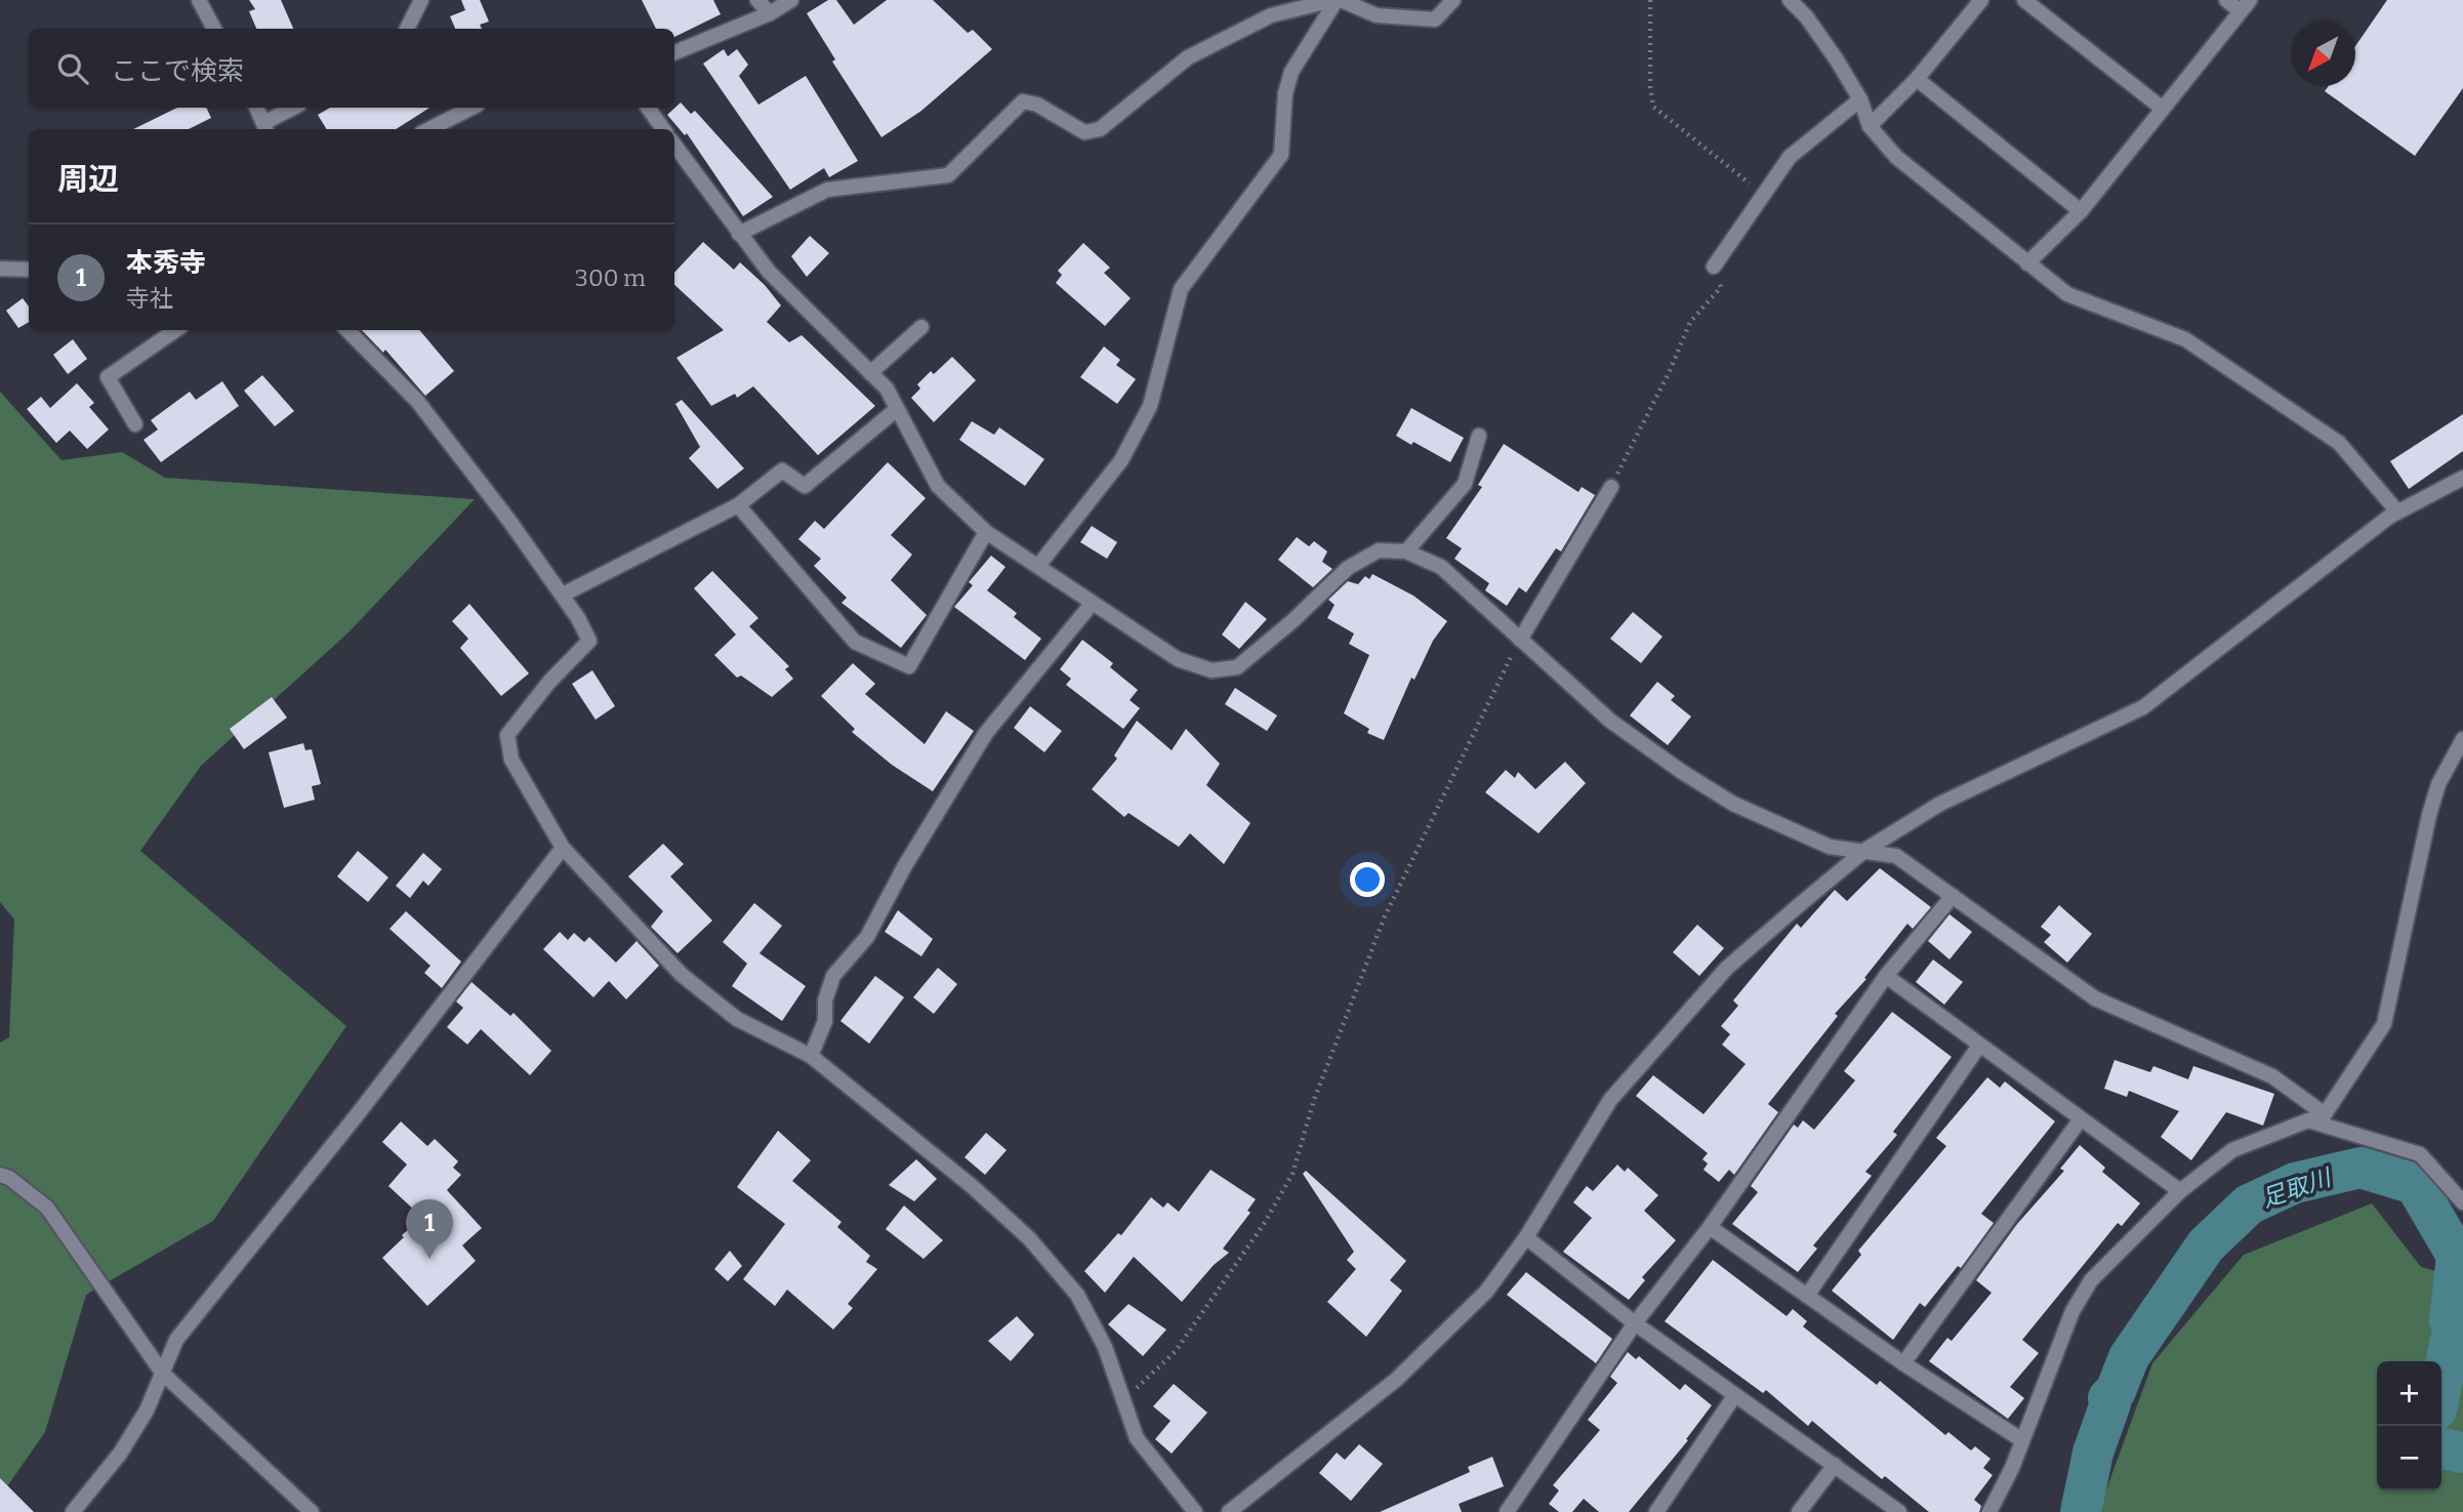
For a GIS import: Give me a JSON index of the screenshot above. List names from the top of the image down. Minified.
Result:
{"water":["足取川"],"north":"bottom left","page":{"search":"ここで検索","heading":"周辺","list":[{"mark":"1","name":"本秀寺","note":"寺社","value":"300 m"}],"pins":"1","map_buttons":["+","−"]}}
